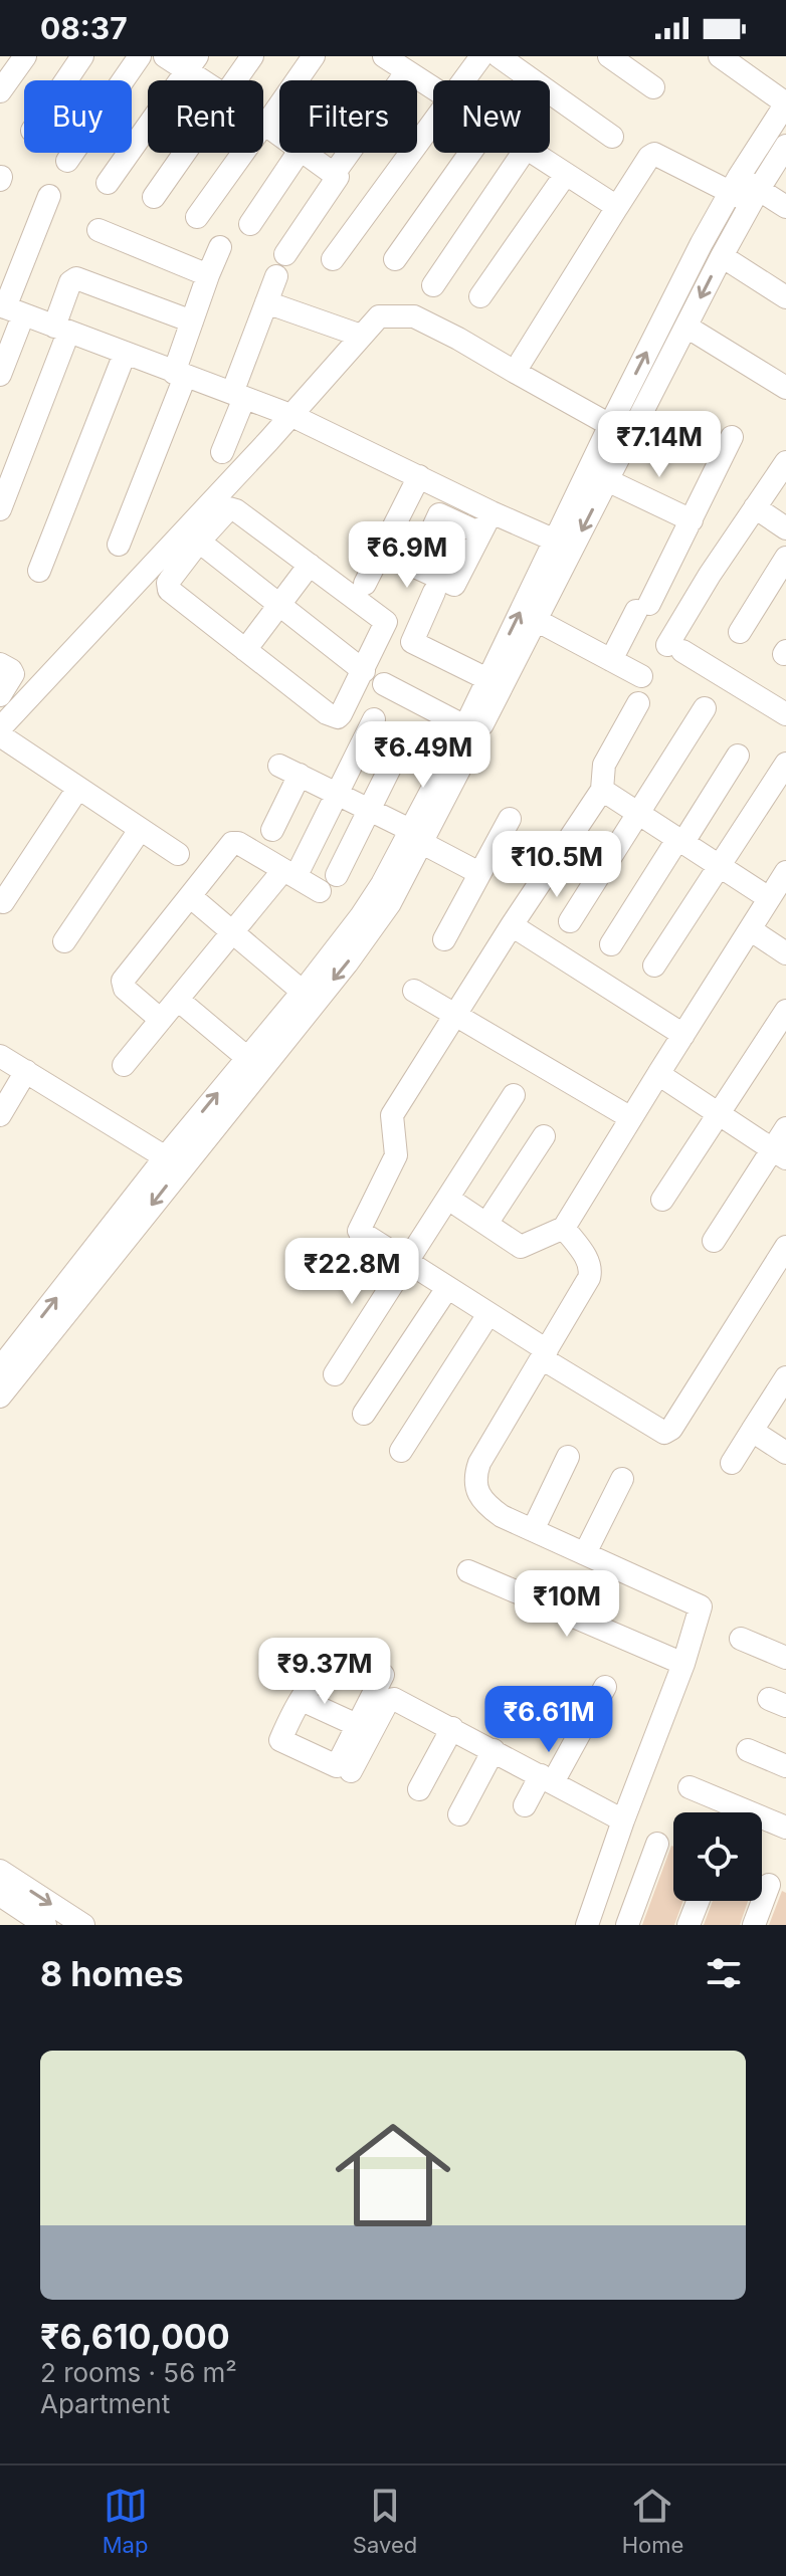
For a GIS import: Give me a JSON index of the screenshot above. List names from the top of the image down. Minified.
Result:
{"page":{"status":"08:37","chip":["Buy","Rent","Filters","New"],"price":["₹7.14M","₹6.9M","₹6.49M","₹10.5M","₹22.8M","₹10M","₹9.37M","₹6.61M"],"heading":"8 homes","list":[{"name":"₹6,610,000","note":"2 rooms · 56 m² · Apartment"}],"tabs":["Map","Saved","Home"]}}
